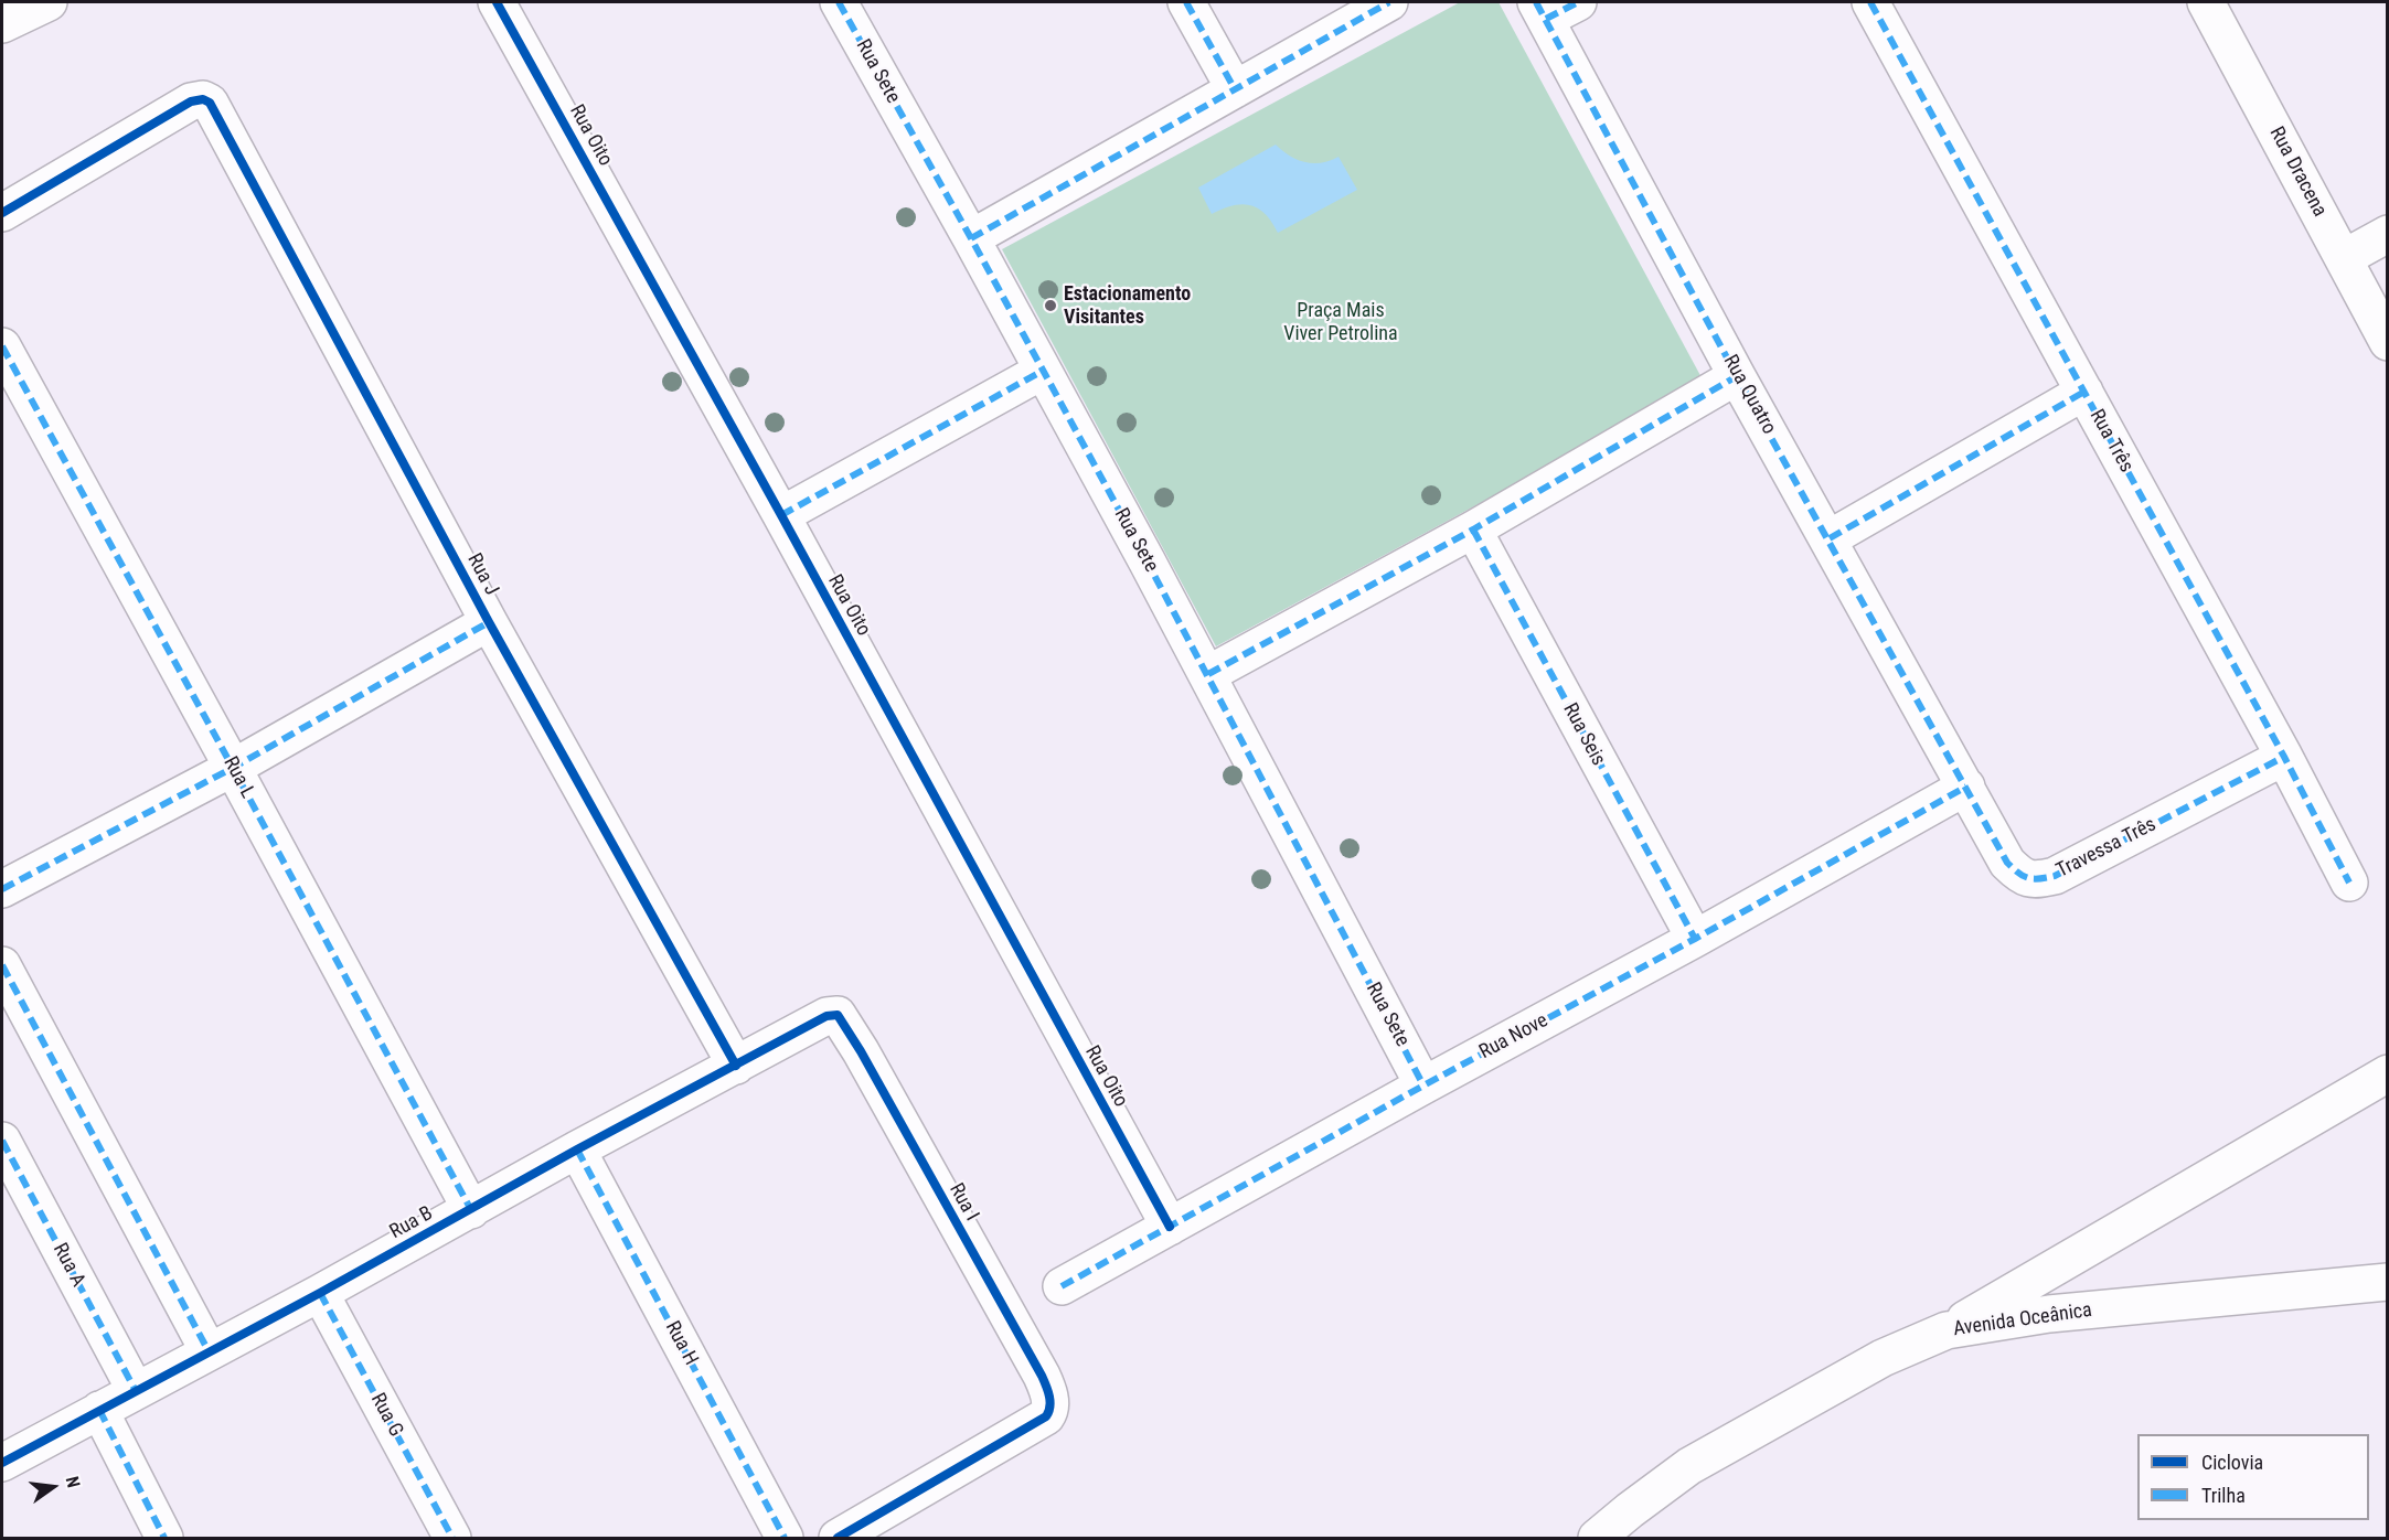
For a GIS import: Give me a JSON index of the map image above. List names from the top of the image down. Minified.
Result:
{"streets":{"street":["Rua Sete","Rua Oito","Rua Dracena","Rua Quatro","Rua Três","Rua J","Rua Seis","Rua L","Travessa Três","Rua Nove","Rua I","Rua B","Rua A","Avenida Oceânica","Rua H","Rua G"]},"crossings":[["Rua Sete","Rua Nove"],["Rua Oito","Rua Nove"],["Rua Quatro","Travessa Três"],["Rua Quatro","Rua Nove"],["Rua Três","Travessa Três"],["Rua J","Rua B"],["Rua Seis","Rua Nove"],["Rua L","Rua B"],["Travessa Três","Rua Nove"],["Rua I","Rua B"],["Rua B","Rua A"],["Rua B","Rua H"],["Rua B","Rua G"]],"parks":["Praça Mais Viver Petrolina"],"places":["Estacionamento Visitantes"],"legend":["Ciclovia","Trilha"],"north":"right"}
